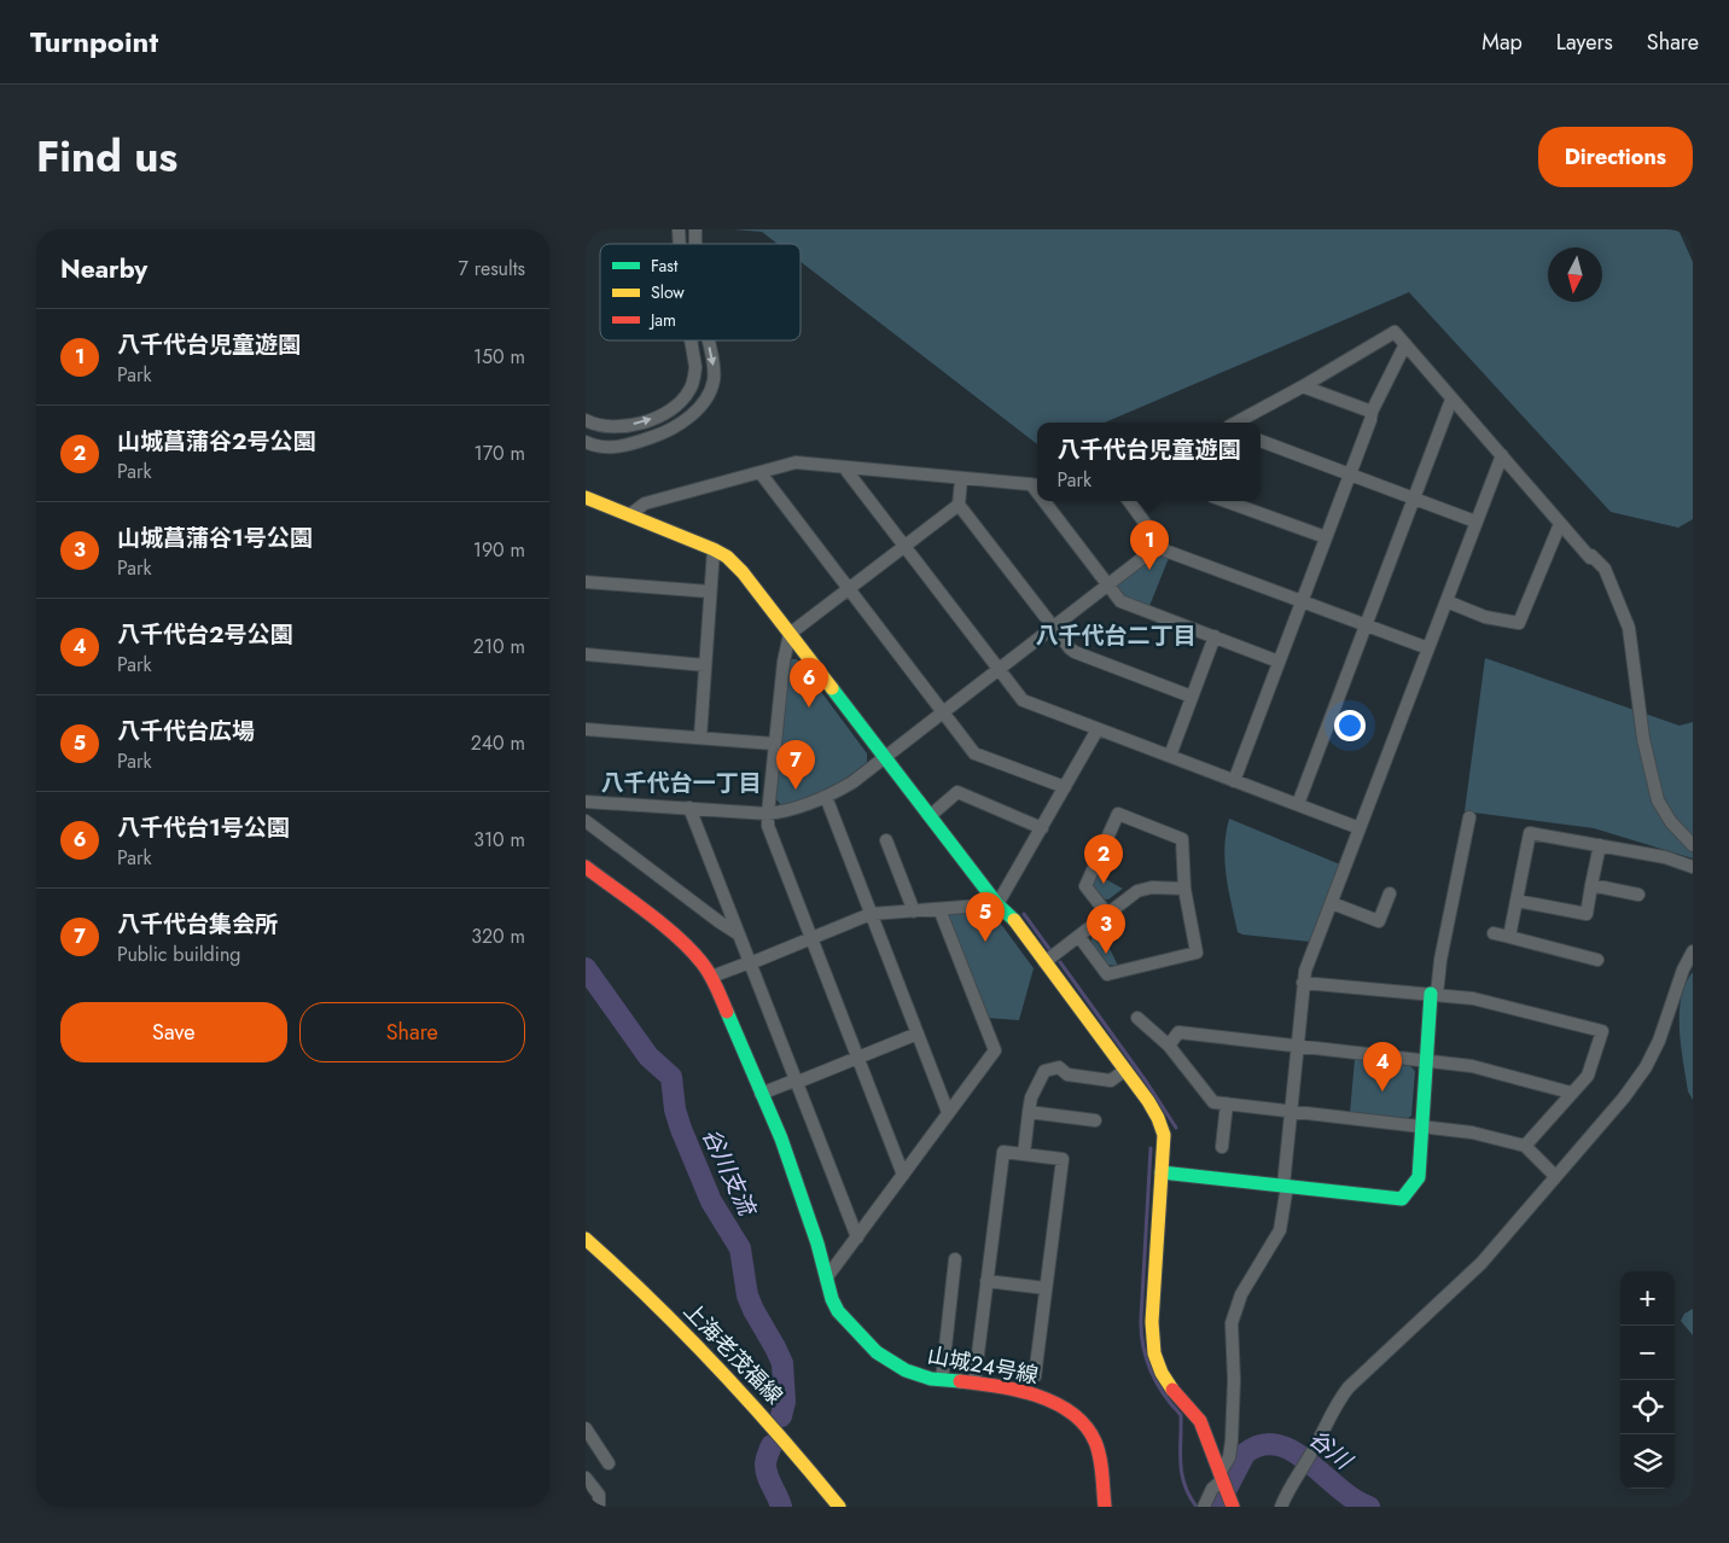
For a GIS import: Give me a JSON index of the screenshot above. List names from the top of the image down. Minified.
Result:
{"streets":{"street":["上海老茂福線","山城２４号線"]},"districts":["八千代台二丁目","八千代台一丁目"],"water":["谷川支流","谷川"],"legend":["Fast","Slow","Jam"],"north":"bottom","page":{"header":"Turnpoint","nav":["Map","Layers","Share"],"title":"Find us","buttons":["Directions",["Save","Share"]],"heading":["Nearby","7 results"],"list":[{"mark":"1","name":"八千代台児童遊園","note":"Park","value":"150 m"},{"mark":"2","name":"山城菖蒲谷2号公園","note":"Park","value":"170 m"},{"mark":"3","name":"山城菖蒲谷1号公園","note":"Park","value":"190 m"},{"mark":"4","name":"八千代台2号公園","note":"Park","value":"210 m"},{"mark":"5","name":"八千代台広場","note":"Park","value":"240 m"},{"mark":"6","name":"八千代台1号公園","note":"Park","value":"310 m"},{"mark":"7","name":"八千代台集会所","note":"Public building","value":"320 m"}],"popup":["八千代台児童遊園","Park"],"pins":["1","6","7","2","5","3","4"],"map_buttons":["+","−"]}}
